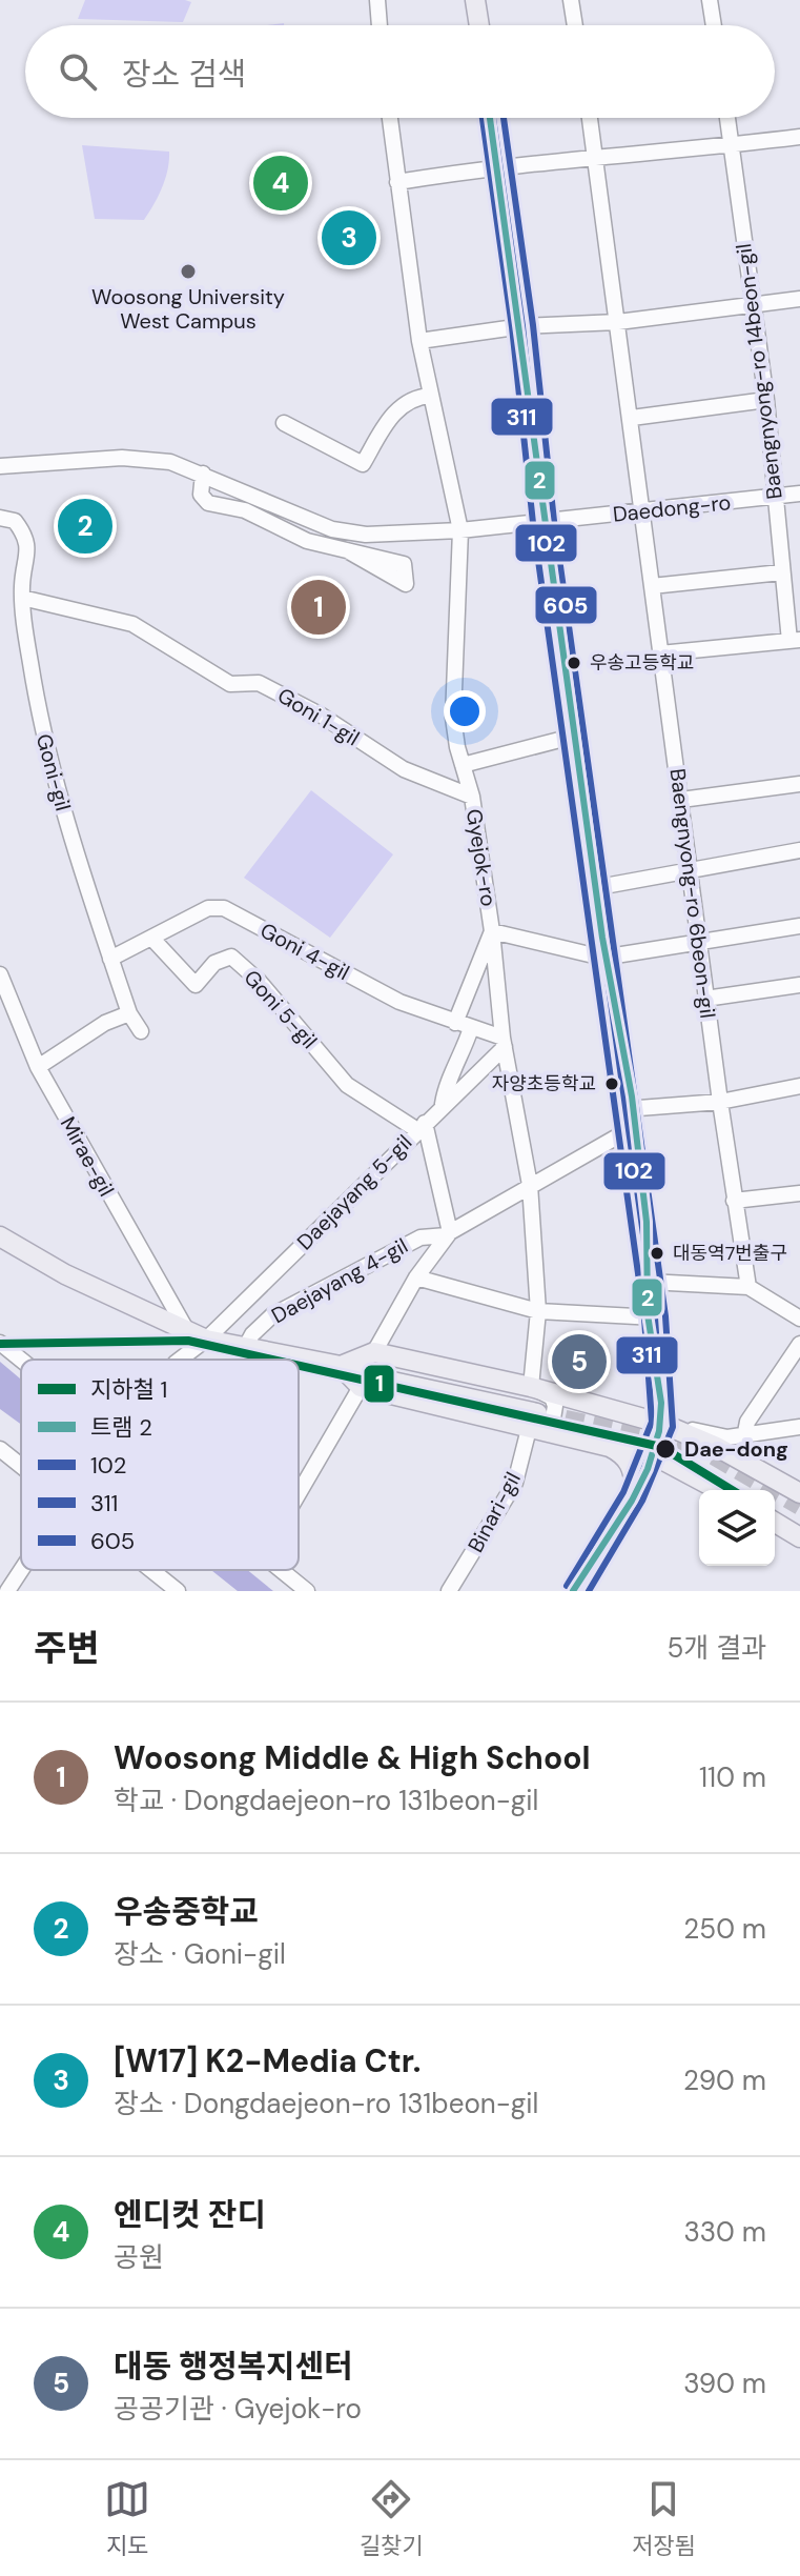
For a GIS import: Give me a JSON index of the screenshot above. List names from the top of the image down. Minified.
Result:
{"streets":{"street":["Baengnyong-ro 14beon-gil","Daedong-ro","Goni 1-gil","Goni-gil","Gyejok-ro","Baengnyong-ro 6beon-gil","Goni 4-gil","Goni 5-gil","Mirae-gil","Daejayang 5-gil","Daejayang 4-gil","Binari-gil"]},"crossings":[["Baengnyong-ro 14beon-gil","Daedong-ro"],["Daedong-ro","Gyejok-ro"],["Daedong-ro","Baengnyong-ro 6beon-gil"],["Goni 1-gil","Goni-gil"],["Goni 1-gil","Gyejok-ro"],["Goni-gil","Goni 4-gil"],["Gyejok-ro","Goni 4-gil"],["Gyejok-ro","Daejayang 5-gil"],["Gyejok-ro","Binari-gil"],["Goni 4-gil","Goni 5-gil"],["Goni 4-gil","Daejayang 5-gil"],["Goni 5-gil","Daejayang 5-gil"],["Mirae-gil","Daejayang 5-gil"]],"places":["Woosong University West Campus","우송고등학교","자양초등학교","대동역7번출구","Dae-dong"],"lines":["tram line 2","transit line 102","transit line 311","transit line 605","metro line 1"],"legend":["지하철 1","트램 2","102","311","605"],"page":{"search":"장소 검색","pins":["4","3","2","1","5"],"heading":["주변","5개 결과"],"list":[{"mark":"1","name":"Woosong Middle & High School","note":"학교 · Dongdaejeon-ro 131beon-gil","value":"110 m"},{"mark":"2","name":"우송중학교","note":"장소 · Goni-gil","value":"250 m"},{"mark":"3","name":"[W17] K2-Media Ctr.","note":"장소 · Dongdaejeon-ro 131beon-gil","value":"290 m"},{"mark":"4","name":"엔디컷 잔디","note":"공원","value":"330 m"},{"mark":"5","name":"대동 행정복지센터","note":"공공기관 · Gyejok-ro","value":"390 m"}],"nav":["지도","길찾기","저장됨"]}}
